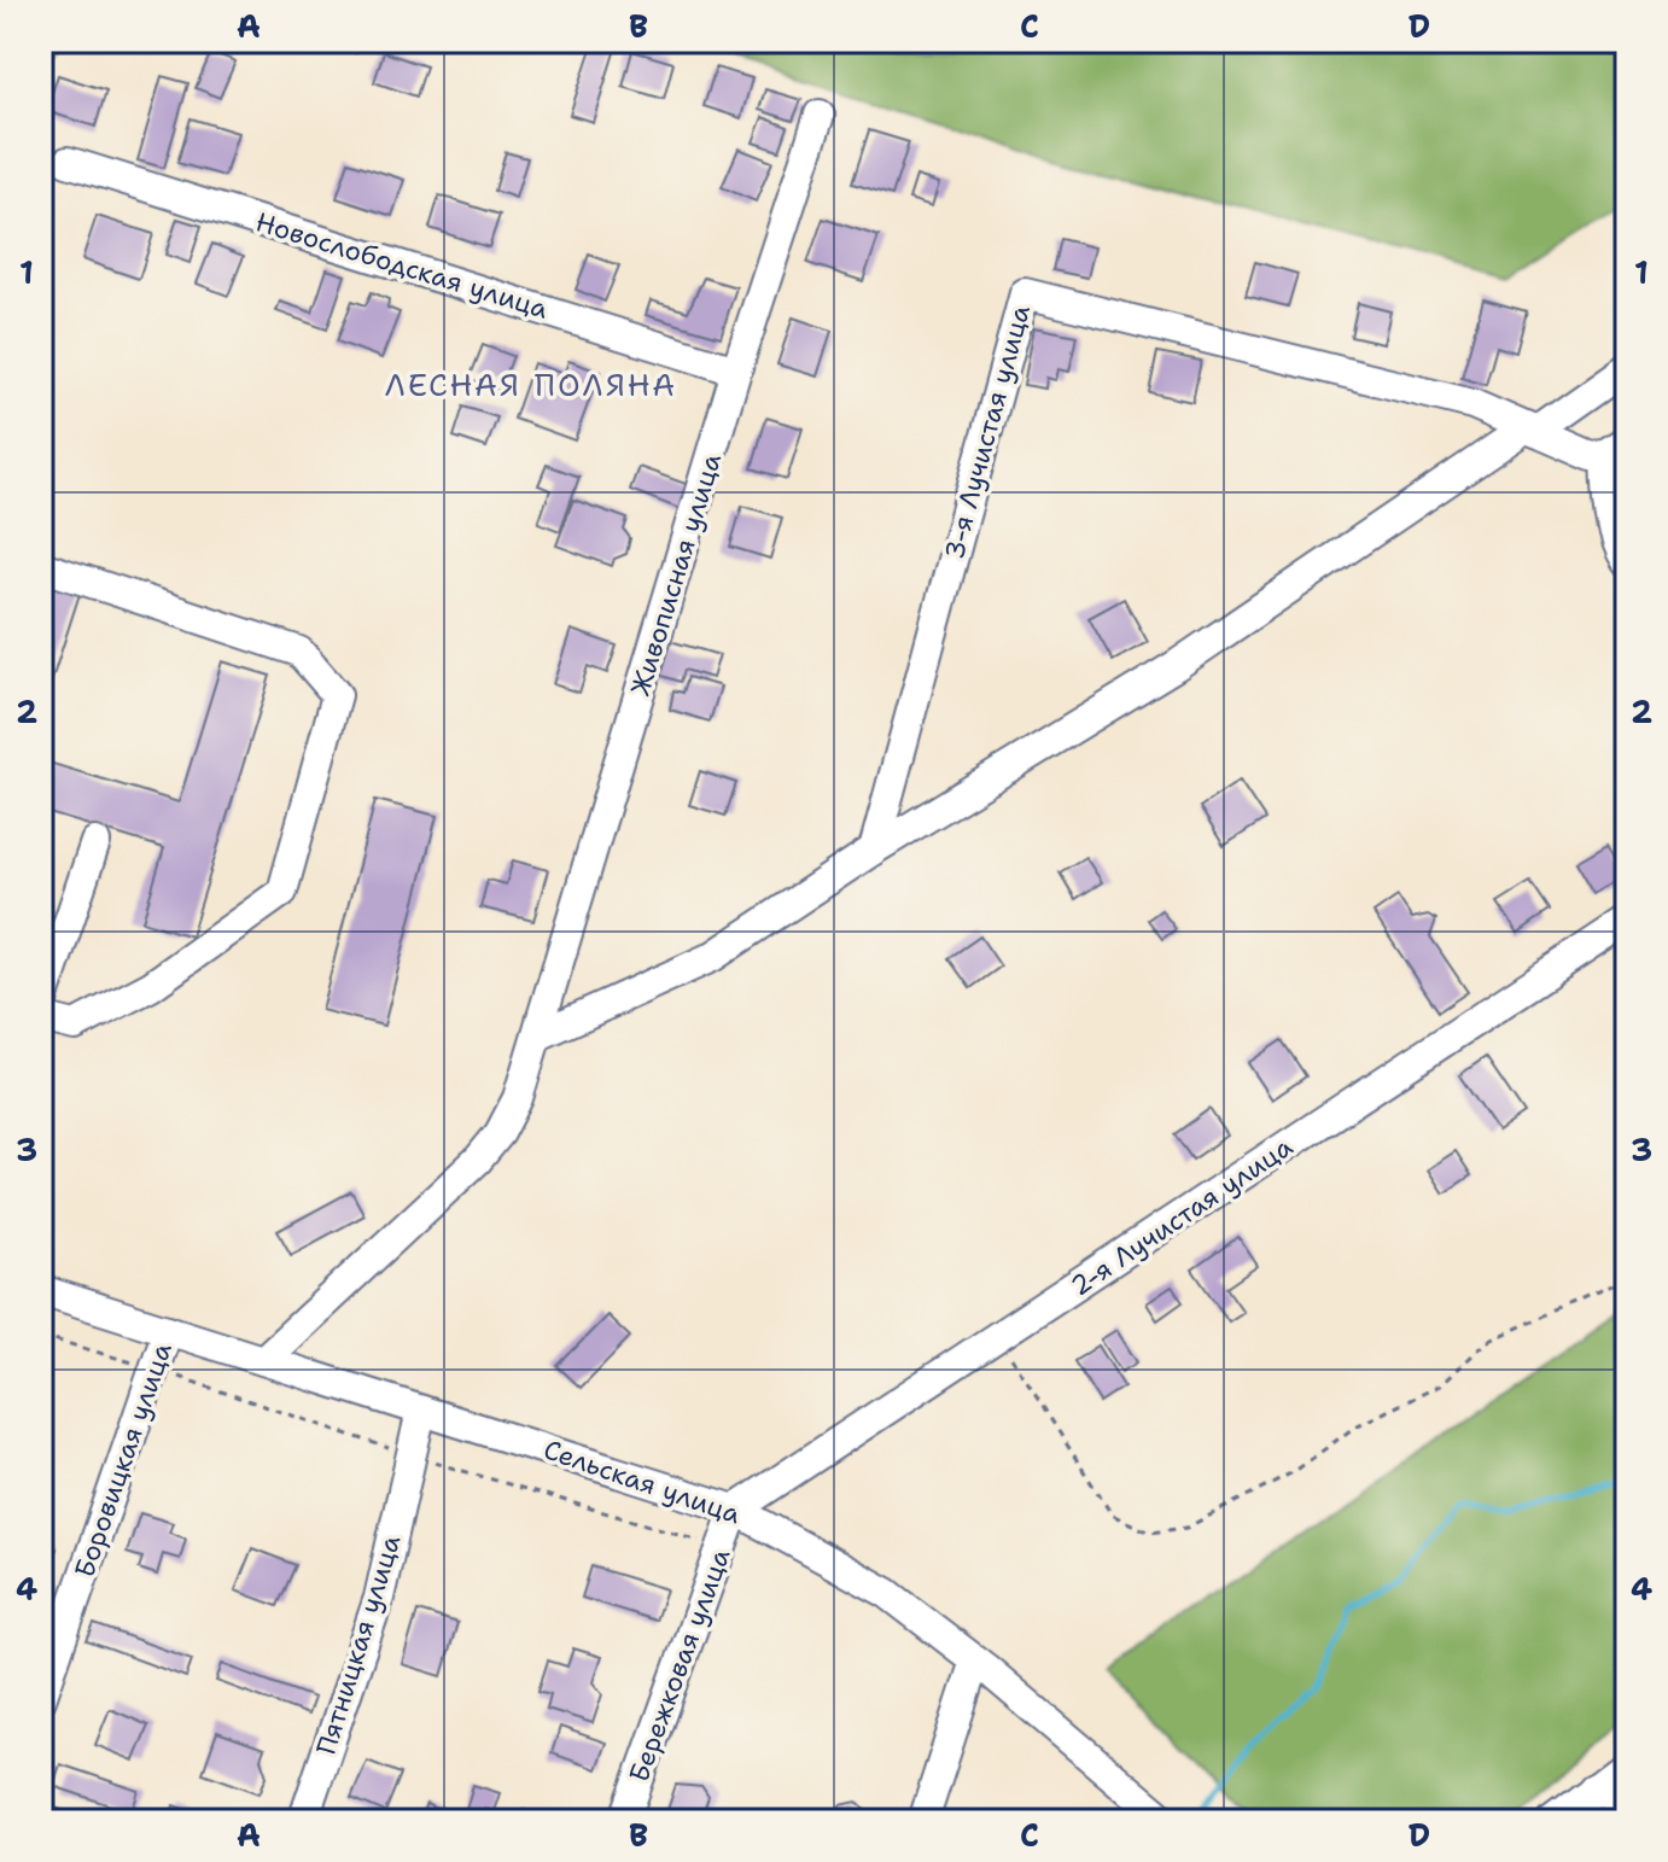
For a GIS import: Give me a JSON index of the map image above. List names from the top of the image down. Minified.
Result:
{"streets":{"street":["Новослободская улица","3-я Лучистая улица","Живописная улица","2-я Лучистая улица","Боровицкая улица","Сельская улица","Пятницкая улица","Бережковая улица"]},"crossings":[["Новослободская улица","Живописная улица"],["Живописная улица","Сельская улица"],["2-я Лучистая улица","Сельская улица"],["2-я Лучистая улица","Бережковая улица"],["Боровицкая улица","Сельская улица"],["Сельская улица","Пятницкая улица"],["Сельская улица","Бережковая улица"]],"districts":["ЛЕСНАЯ ПОЛЯНА"],"grid":{"columns":["A","B","C","D"],"rows":["1","2","3","4"]}}
